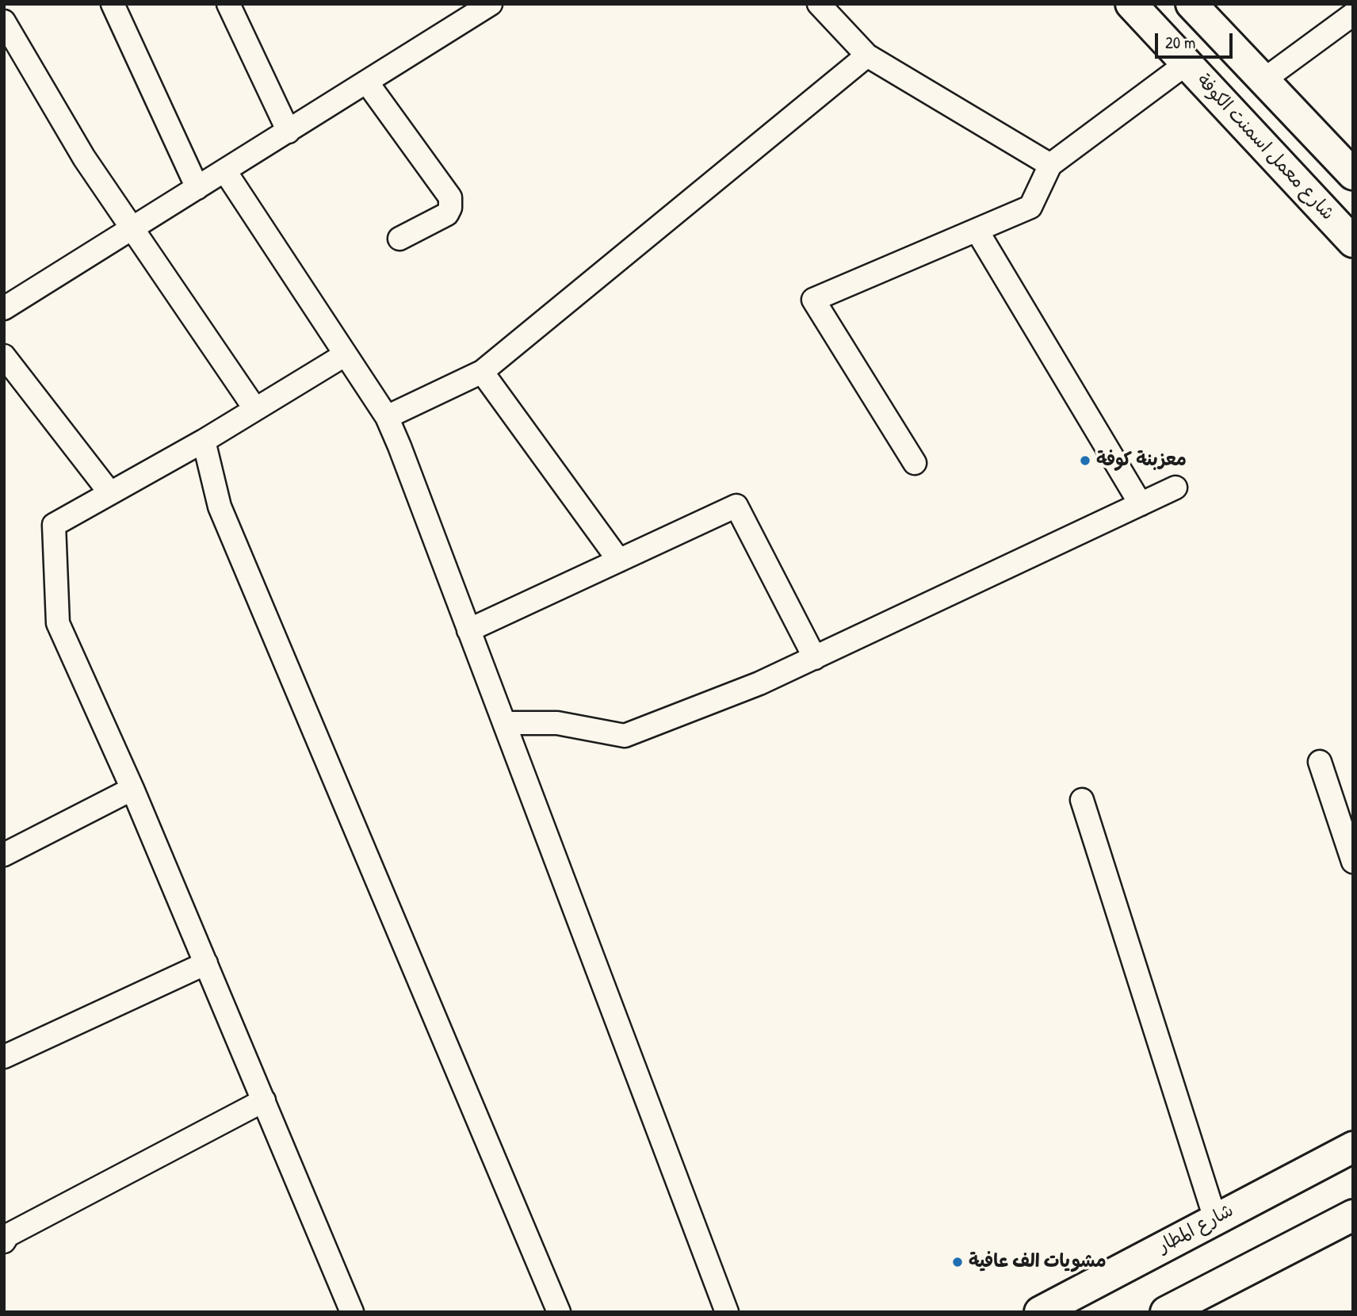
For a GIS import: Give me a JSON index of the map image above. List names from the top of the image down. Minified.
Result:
{"streets":{"main road":["شارع معمل اسمنت الكوفة","شارع المطار"]},"places":["معزبنة كوفة","مشويات الف عافية"],"scale_bar":"20 m"}
